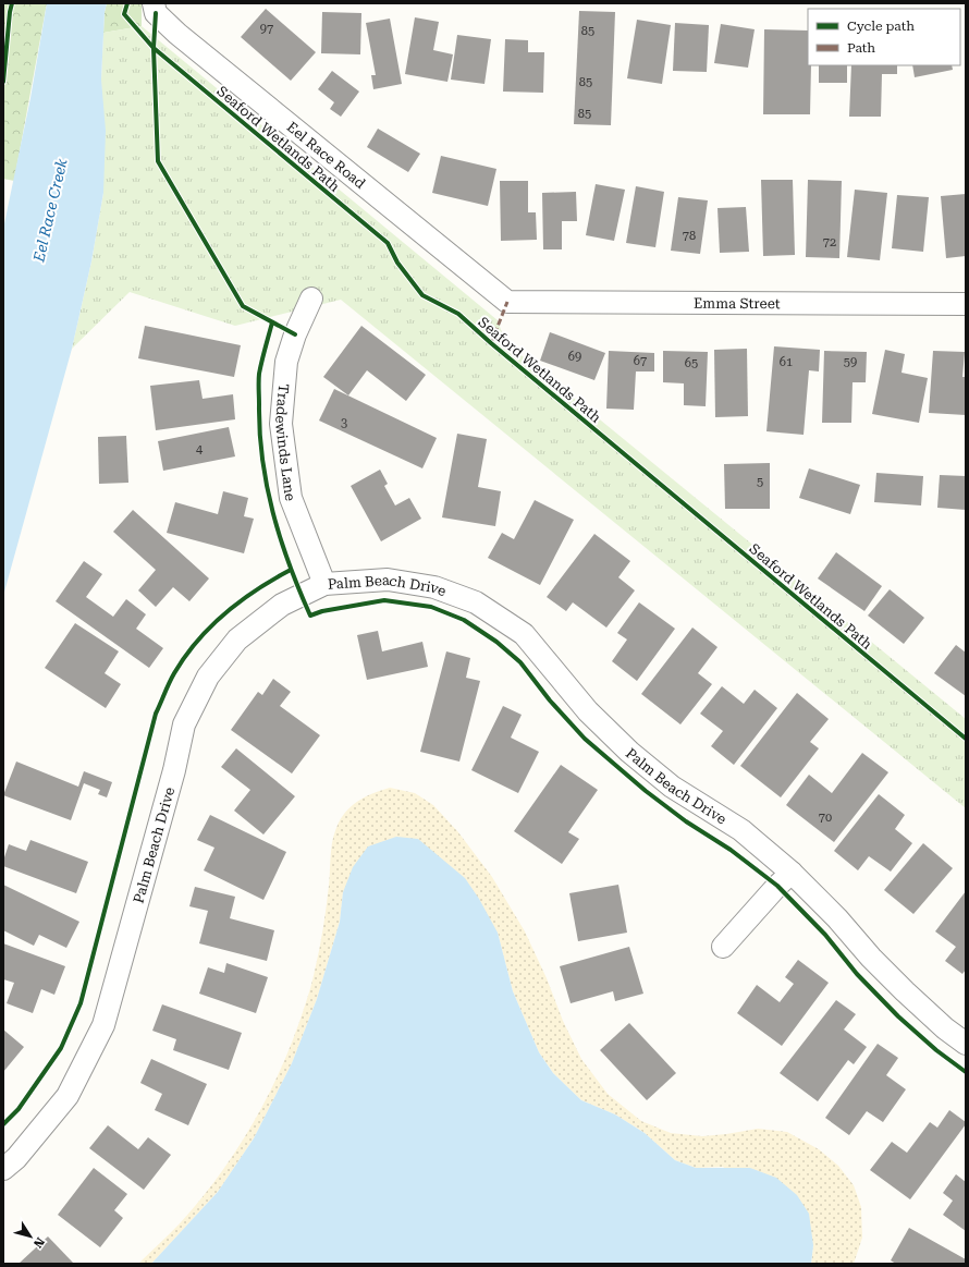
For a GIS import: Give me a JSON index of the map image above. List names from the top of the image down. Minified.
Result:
{"streets":{"street":["Eel Race Road","Emma Street","Tradewinds Lane","Palm Beach Drive"],"cycle path":["Seaford Wetlands Path"]},"crossings":[["Eel Race Road","Emma Street"],["Tradewinds Lane","Palm Beach Drive"]],"water":["Eel Race Creek"],"house_numbers":["97","85","85","85","78","72","69","67","61","59","65","3","4","5","70"],"legend":["Cycle path","Path"],"north":"bottom right"}
